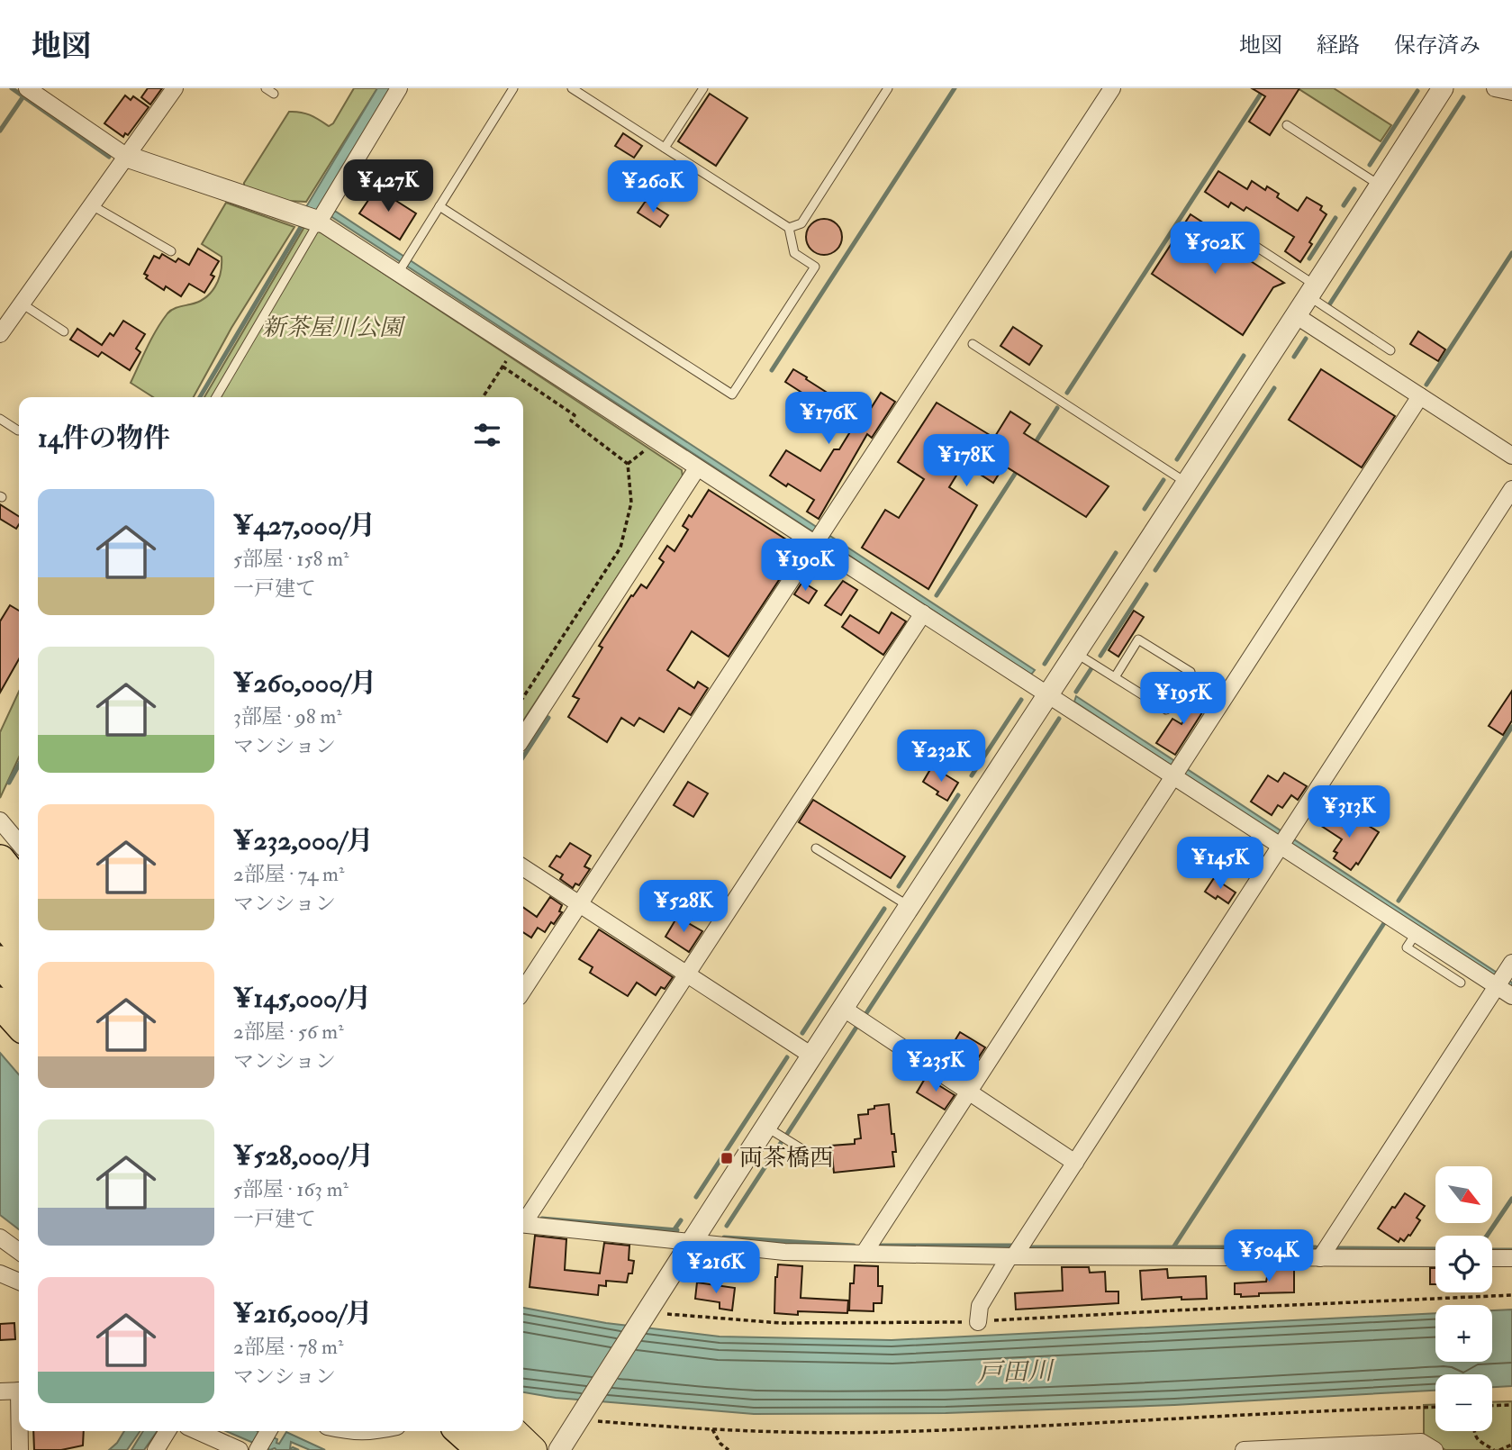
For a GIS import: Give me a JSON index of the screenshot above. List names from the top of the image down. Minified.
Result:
{"water":["戸田川"],"parks":["新茶屋川公園"],"places":{"transit":["両茶橋西"]},"north":"bottom right","page":{"header":"地図","nav":["地図","経路","保存済み"],"price":["¥427K","¥260K","¥502K","¥176K","¥178K","¥190K","¥195K","¥232K","¥313K","¥145K","¥528K","¥235K","¥504K","¥216K"],"heading":"14件の物件","list":[{"name":"¥427,000/月","note":"5部屋 · 158 m² · 一戸建て"},{"name":"¥260,000/月","note":"3部屋 · 98 m² · マンション"},{"name":"¥232,000/月","note":"2部屋 · 74 m² · マンション"},{"name":"¥145,000/月","note":"2部屋 · 56 m² · マンション"},{"name":"¥528,000/月","note":"5部屋 · 163 m² · 一戸建て"},{"name":"¥216,000/月","note":"2部屋 · 78 m² · マンション"}],"map_buttons":["+","−"]}}
